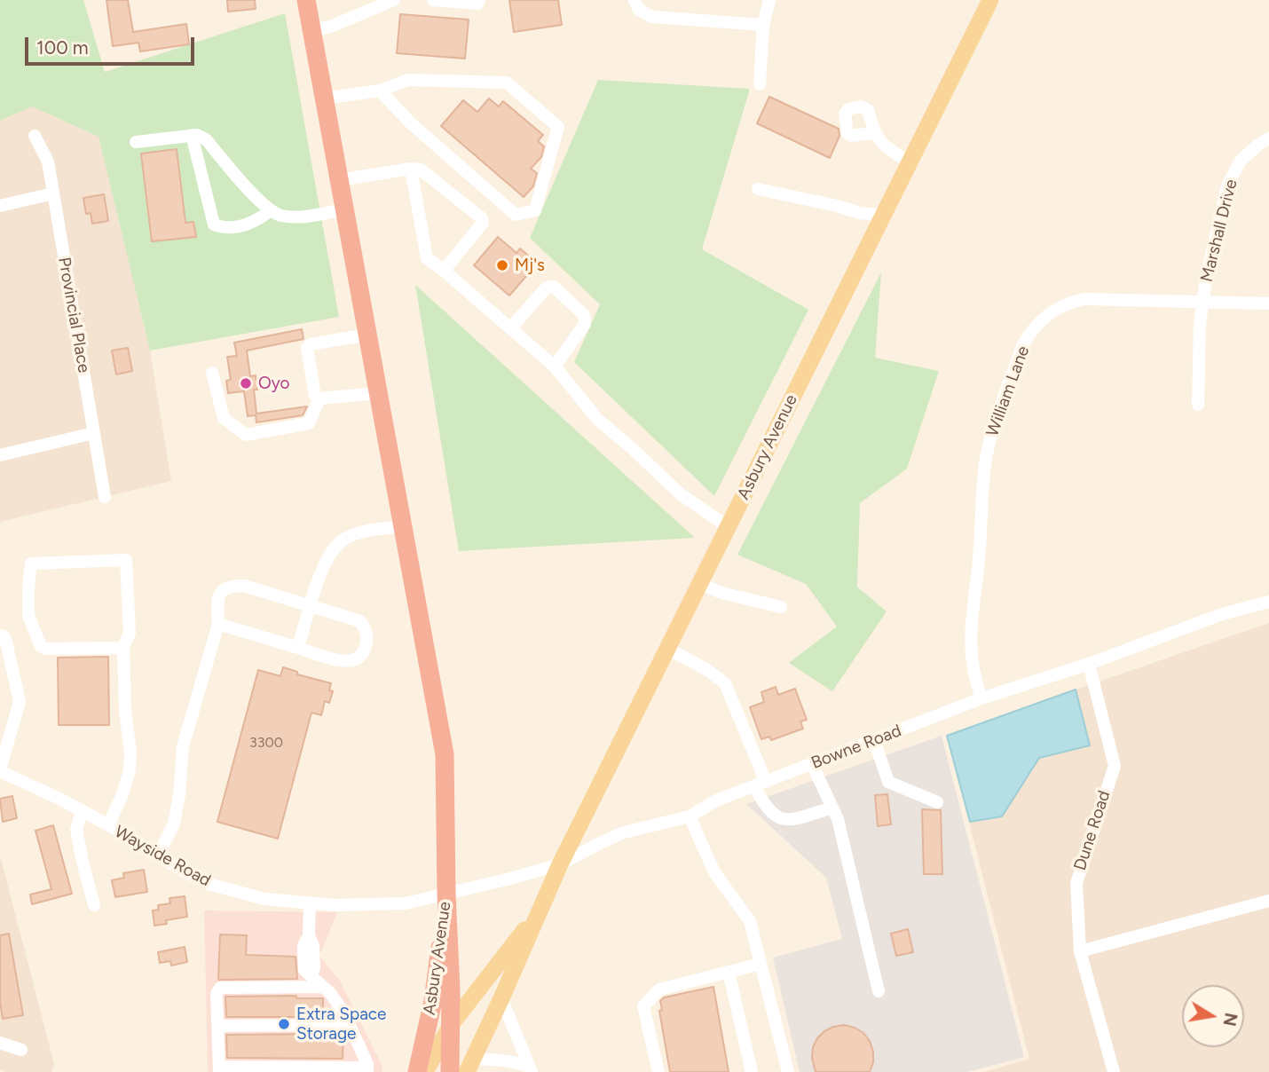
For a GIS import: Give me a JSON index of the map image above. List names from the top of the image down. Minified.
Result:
{"streets":{"highway":["Asbury Avenue"],"street":["Marshall Drive","Provincial Place","William Lane","Bowne Road","Dune Road","Wayside Road"]},"crossings":[["Marshall Drive","William Lane"],["William Lane","Bowne Road"],["Asbury Avenue","Bowne Road"],["Asbury Avenue","Wayside Road"],["Bowne Road","Dune Road"],["Bowne Road","Wayside Road"]],"places":["Mj's","Oyo","Extra Space Storage"],"house_numbers":["3300"],"scale_bar":"100 m","north":"right"}
